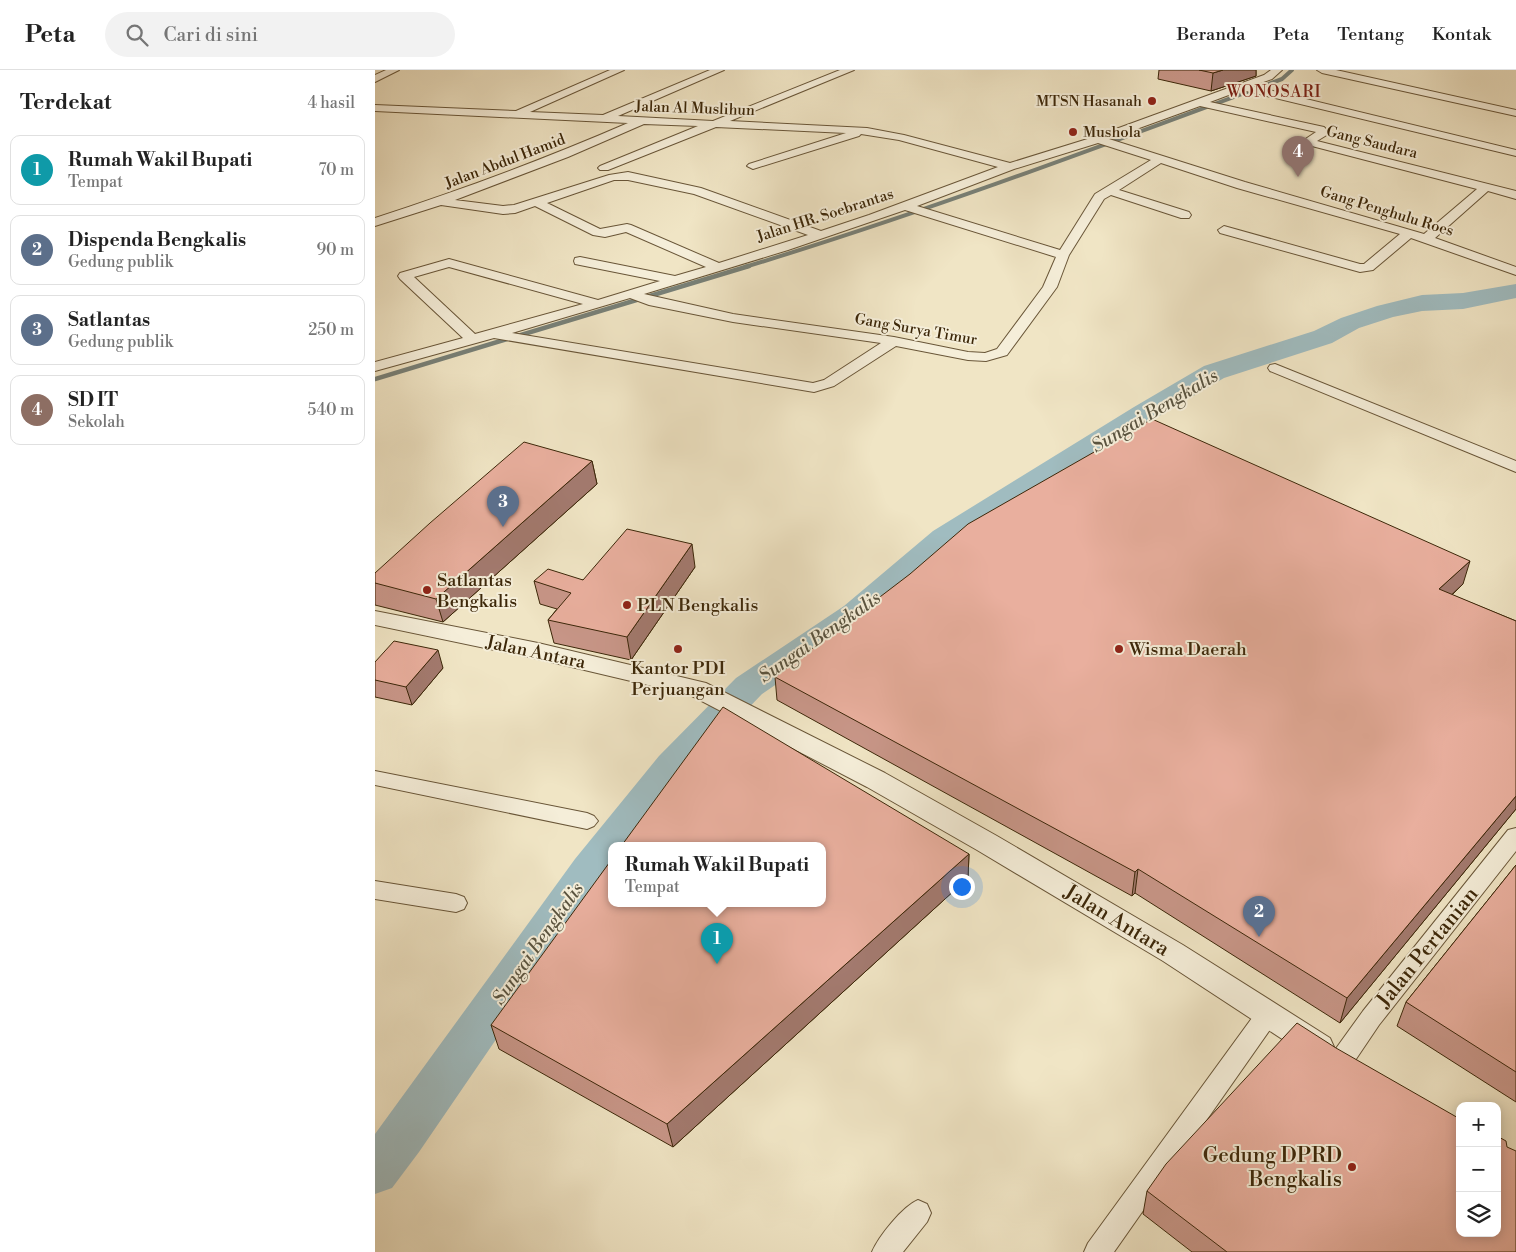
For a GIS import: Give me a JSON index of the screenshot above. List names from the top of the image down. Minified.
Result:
{"streets":{"street":["Jalan Al Muslihun","Gang Saudara","Jalan Abdul Hamid","Gang Penghulu Roes","Jalan HR. Soebrantas","Gang Surya Timur","Jalan Antara","Jalan Pertanian"]},"crossings":[["Jalan Al Muslihun","Jalan Abdul Hamid"],["Jalan Al Muslihun","Jalan HR. Soebrantas"],["Gang Saudara","Jalan HR. Soebrantas"],["Gang Penghulu Roes","Jalan HR. Soebrantas"],["Gang Penghulu Roes","Gang Surya Timur"],["Jalan HR. Soebrantas","Gang Surya Timur"],["Jalan Antara","Jalan Pertanian"]],"districts":["WONOSARI"],"water":["Sungai Bengkalis"],"places":["MTSN Hasanah","Mushola","Satlantas Bengkalis","PLN Bengkalis","Kantor PDI Perjuangan","Wisma Daerah","Gedung DPRD Bengkalis"],"page":{"header":"Peta","search":"Cari di sini","nav":["Beranda","Peta","Tentang","Kontak"],"heading":["Terdekat","4 hasil"],"list":[{"mark":"1","name":"Rumah Wakil Bupati","note":"Tempat","value":"70 m"},{"mark":"2","name":"Dispenda Bengkalis","note":"Gedung publik","value":"90 m"},{"mark":"3","name":"Satlantas","note":"Gedung publik","value":"250 m"},{"mark":"4","name":"SD IT","note":"Sekolah","value":"540 m"}],"pins":["4","3","2","1"],"popup":["Rumah Wakil Bupati","Tempat"],"map_buttons":["+","−"]}}
